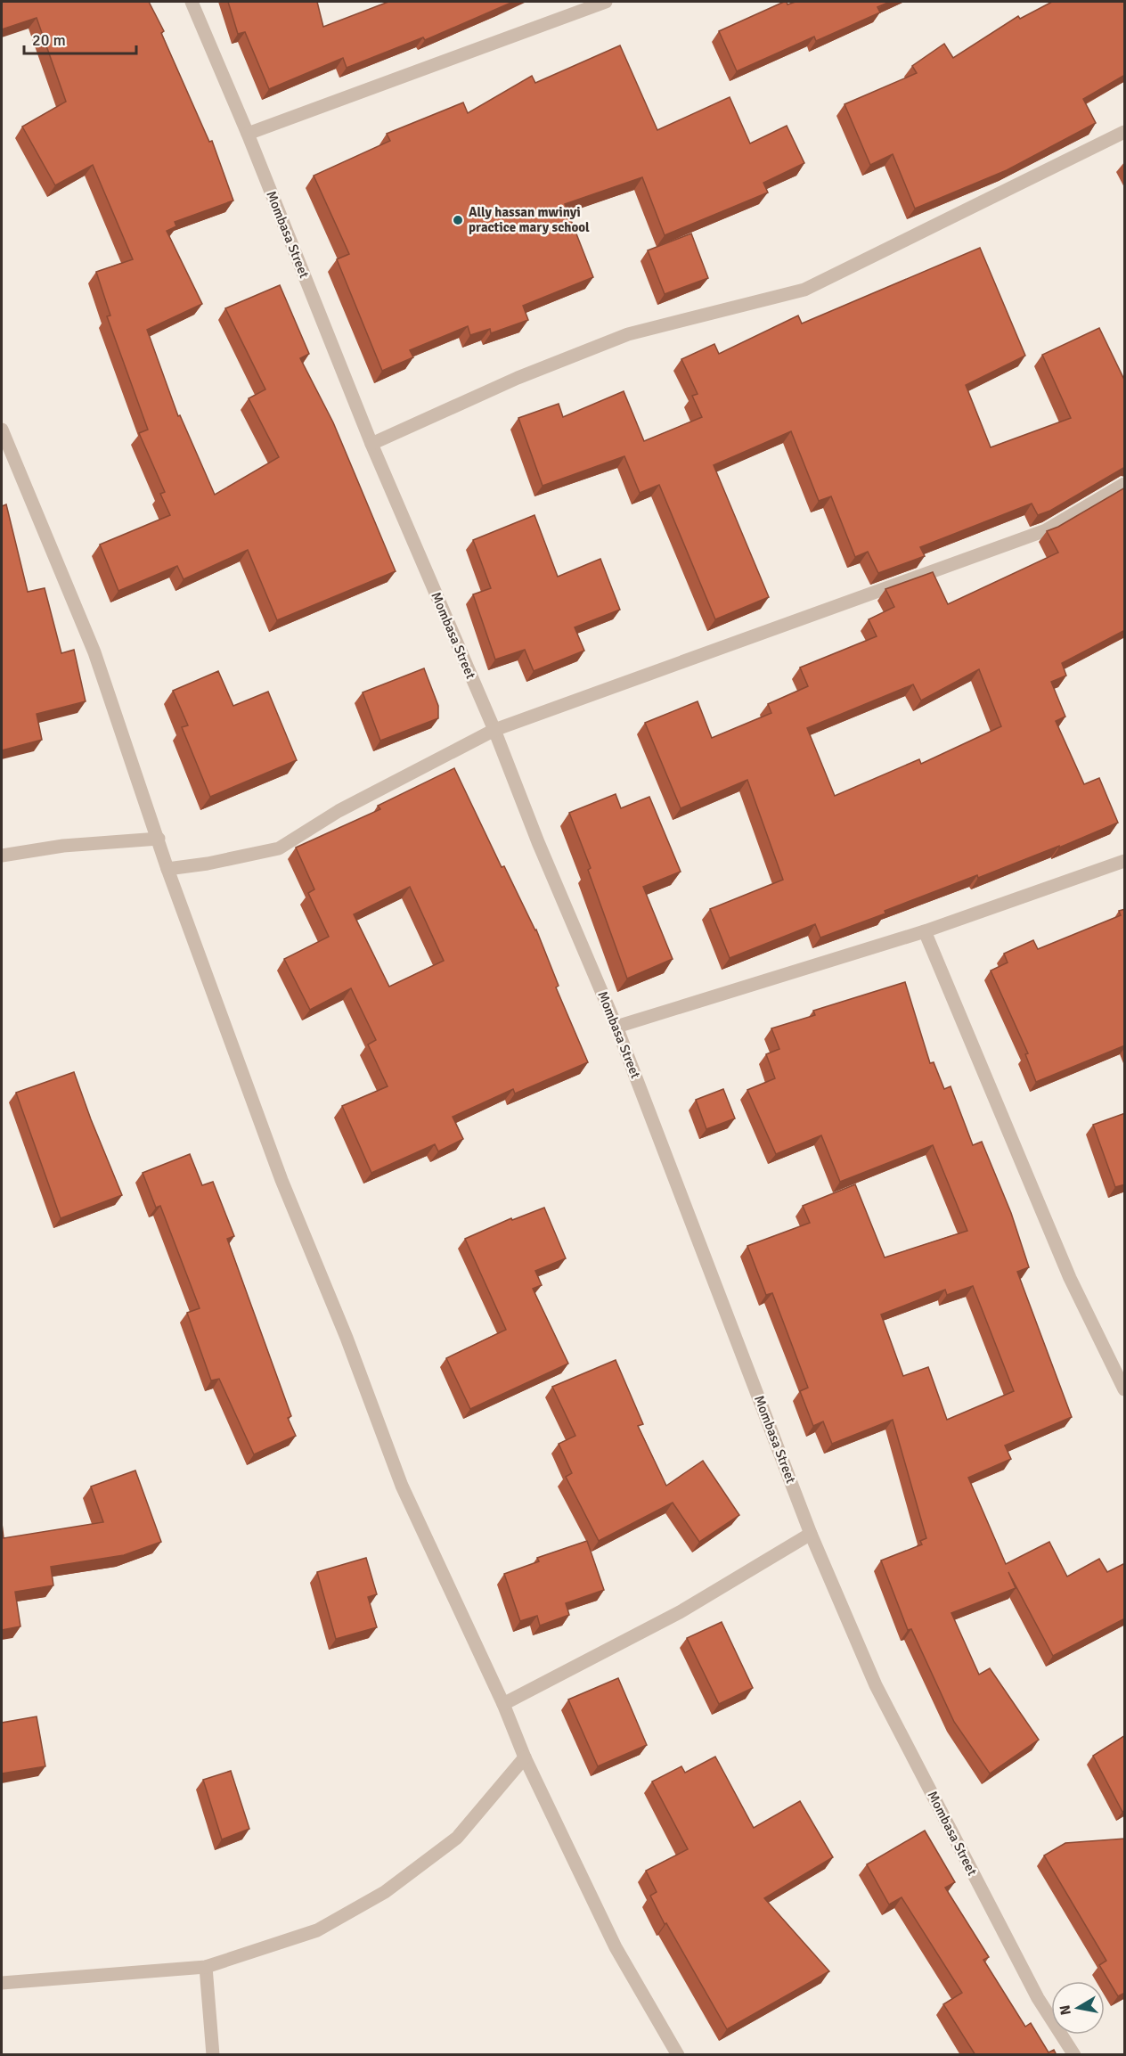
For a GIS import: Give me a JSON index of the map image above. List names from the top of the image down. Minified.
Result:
{"streets":{"street":["Mombasa Street"]},"places":["Ally hassan mwinyi practice mary school"],"scale_bar":"20 m","north":"left"}
